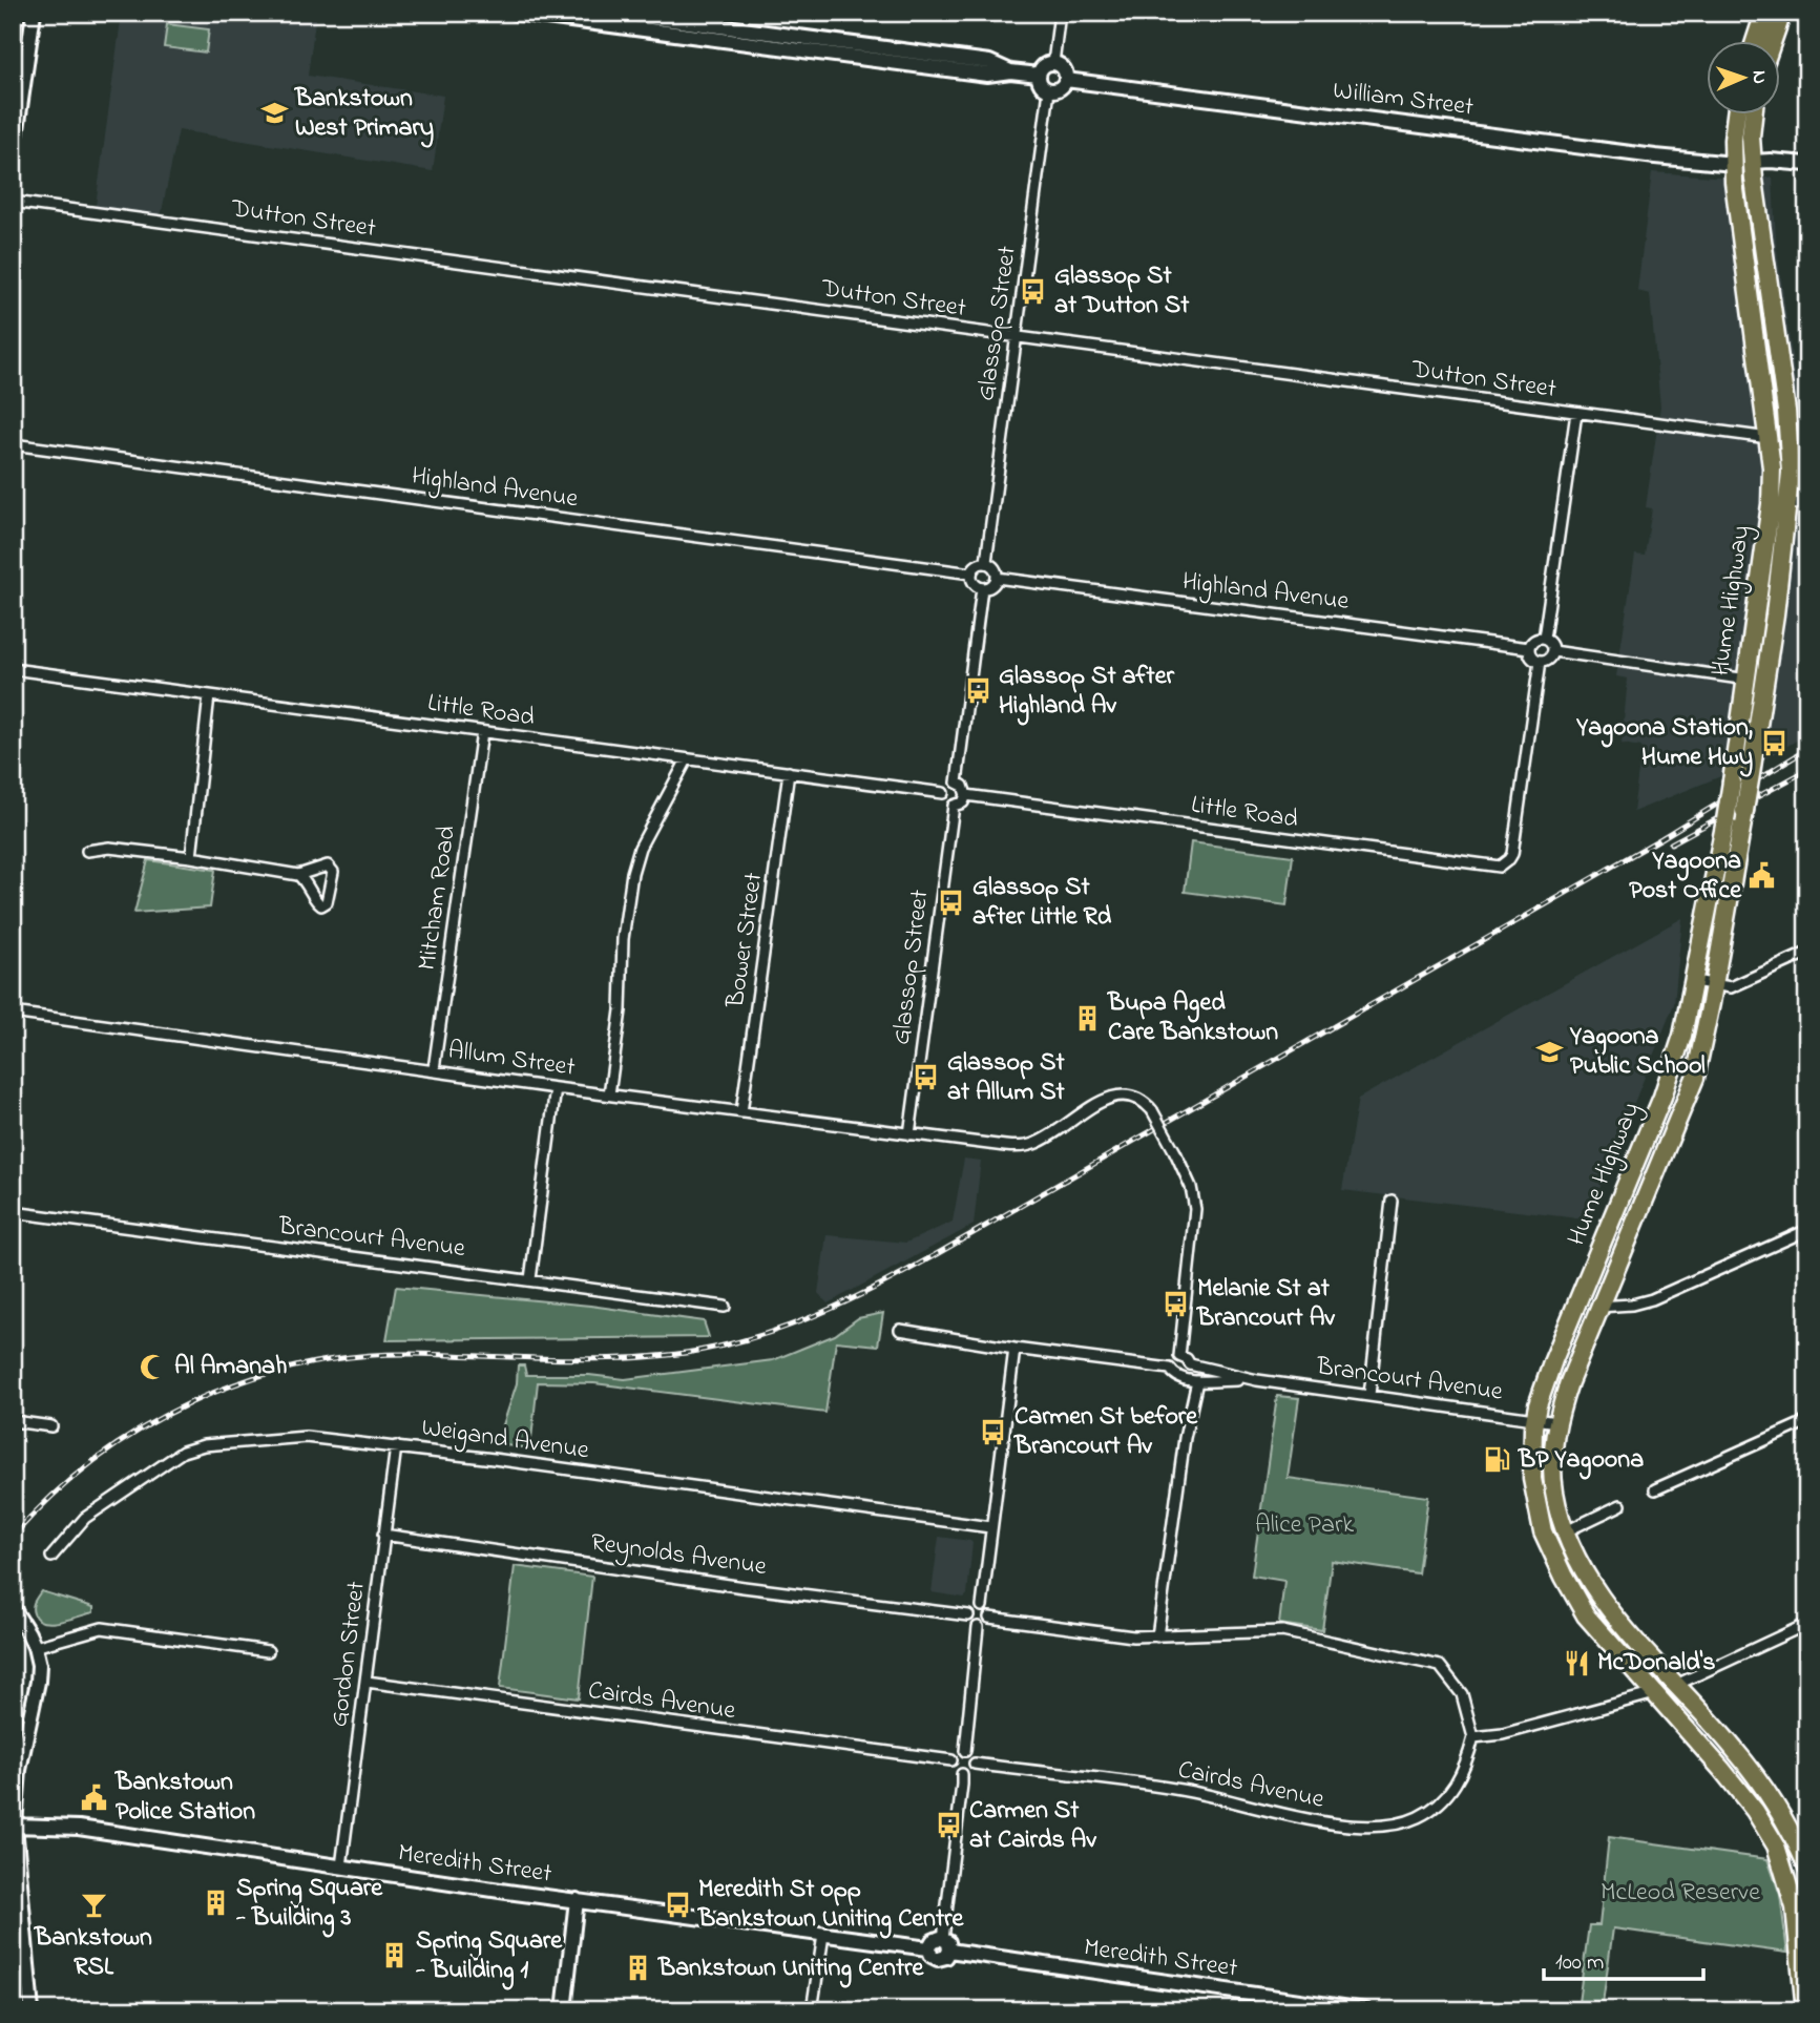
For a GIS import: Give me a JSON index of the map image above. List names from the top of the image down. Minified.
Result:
{"streets":{"highway":["Hume Highway"],"street":["William Street","Dutton Street","Glassop Street","Highland Avenue","Little Road","Mitcham Road","Bower Street","Allum Street","Brancourt Avenue","Weigand Avenue","Reynolds Avenue","Gordon Street","Cairds Avenue","Meredith Street"]},"crossings":[["William Street","Glassop Street"],["William Street","Hume Highway"],["Dutton Street","Glassop Street"],["Dutton Street","Hume Highway"],["Glassop Street","Highland Avenue"],["Glassop Street","Little Road"],["Glassop Street","Allum Street"],["Highland Avenue","Little Road"],["Hume Highway","Brancourt Avenue"],["Little Road","Mitcham Road"],["Little Road","Bower Street"],["Mitcham Road","Allum Street"],["Bower Street","Allum Street"],["Allum Street","Brancourt Avenue"],["Weigand Avenue","Gordon Street"],["Reynolds Avenue","Gordon Street"],["Gordon Street","Cairds Avenue"],["Gordon Street","Meredith Street"]],"parks":["Alice Park","McLeod Reserve"],"places":{"school or university":["Bankstown West Primary","Yagoona Public School"],"bus stop":["Glassop St at Dutton St","Glassop St after Highland Av","Yagoona Station, Hume Hwy","Glassop St after Little Rd","Glassop St at Allum St","Melanie St at Brancourt Av","Carmen St before Brancourt Av","Carmen St at Cairds Av","Meredith St opp Bankstown Uniting Centre"],"public building":["Yagoona Post Office","Bankstown Police Station"],"building":["Bupa Aged Care Bankstown","Spring Square - Building 3","Spring Square - Building 1","Bankstown Uniting Centre"],"mosque":["Al Amanah"],"fuel station":["BP Yagoona"],"restaurant":["McDonald's"],"bar":["Bankstown RSL"]},"scale_bar":"100 m","north":"right"}
